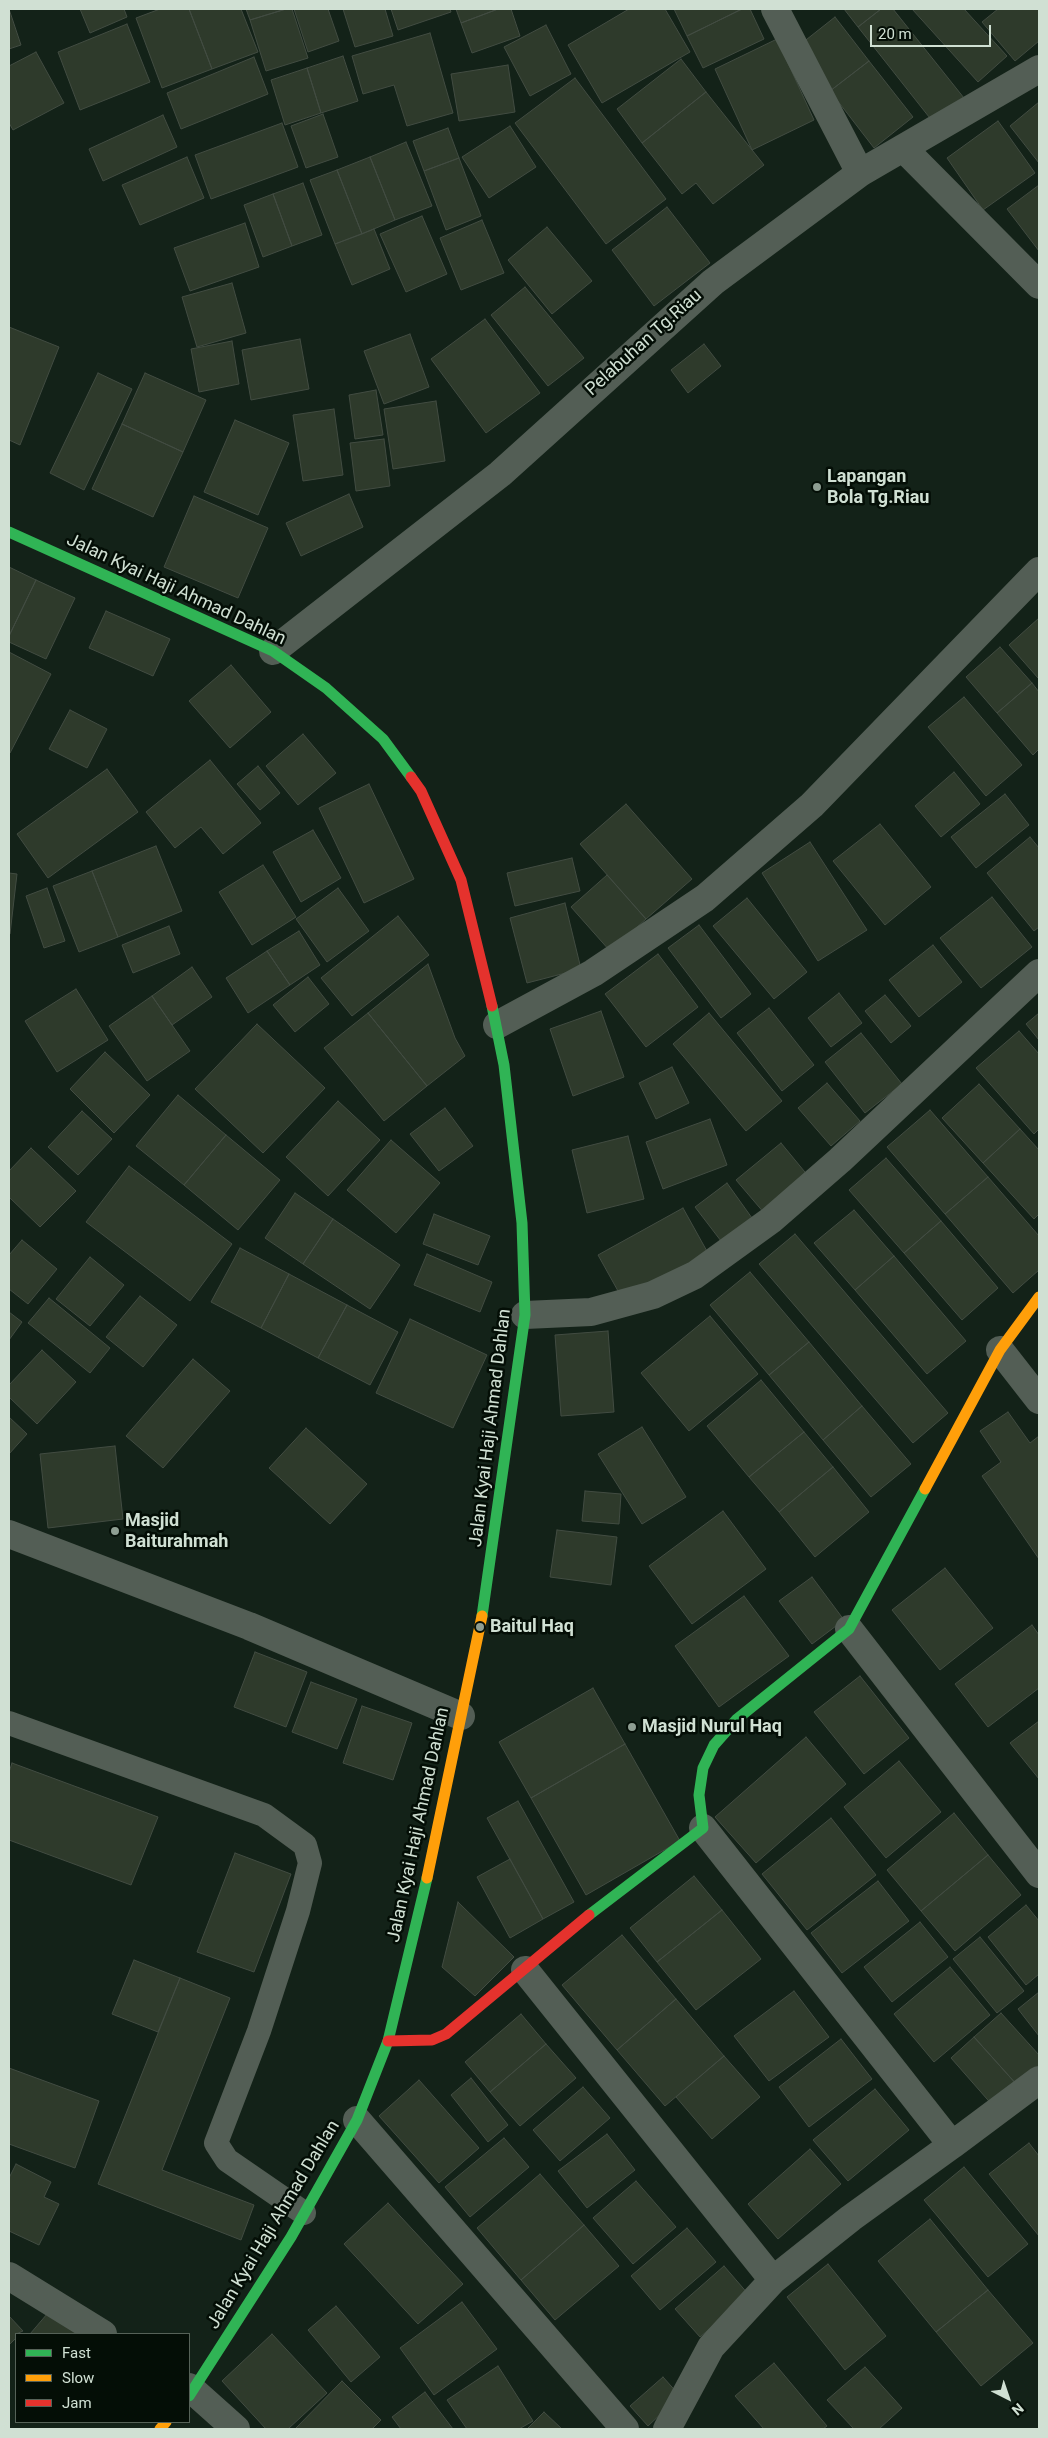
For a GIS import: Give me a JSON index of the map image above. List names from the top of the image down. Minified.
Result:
{"streets":{"main road":["Jalan Kyai Haji Ahmad Dahlan"],"street":["Pelabuhan Tg.Riau"]},"crossings":[["Pelabuhan Tg.Riau","Jalan Kyai Haji Ahmad Dahlan"]],"places":["Lapangan Bola Tg.Riau","Masjid Baiturahmah","Baitul Haq","Masjid Nurul Haq"],"legend":["Fast","Slow","Jam"],"scale_bar":"20 m","north":"bottom right"}
